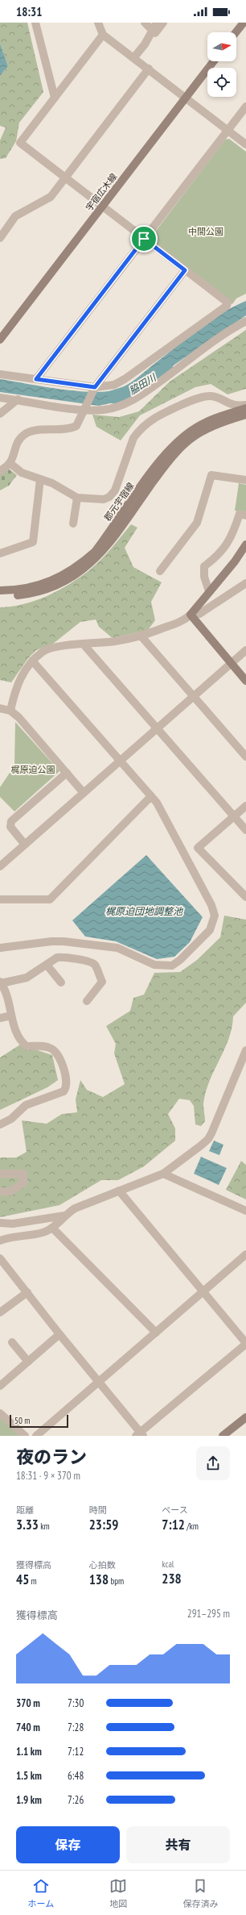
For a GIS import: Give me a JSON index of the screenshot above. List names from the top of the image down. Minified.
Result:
{"streets":{"street":["宇宿広木線","郡元宇宿線"]},"water":["脇田川","梶原迫団地調整池"],"parks":["中間公園","梶原迫公園"],"scale_bar":"50 m","north":"right","page":{"status":"18:31","scale":"50 m","heading":["夜のラン","18:31 · 9 × 370 m"],"stats":[["距離","3.33 km"],["時間","23:59"],["ペース","7:12 /km"],["獲得標高","45 m"],["心拍数","138 bpm"],["kcal","238"]],"chart":["獲得標高","291–295 m"],"list":[{"name":"370 m","note":"7:30"},{"name":"740 m","note":"7:28"},{"name":"1.1 km","note":"7:12"},{"name":"1.5 km","note":"6:48"},{"name":"1.9 km","note":"7:26"}],"buttons":["保存","共有"],"tabs":["ホーム","地図","保存済み"]}}
